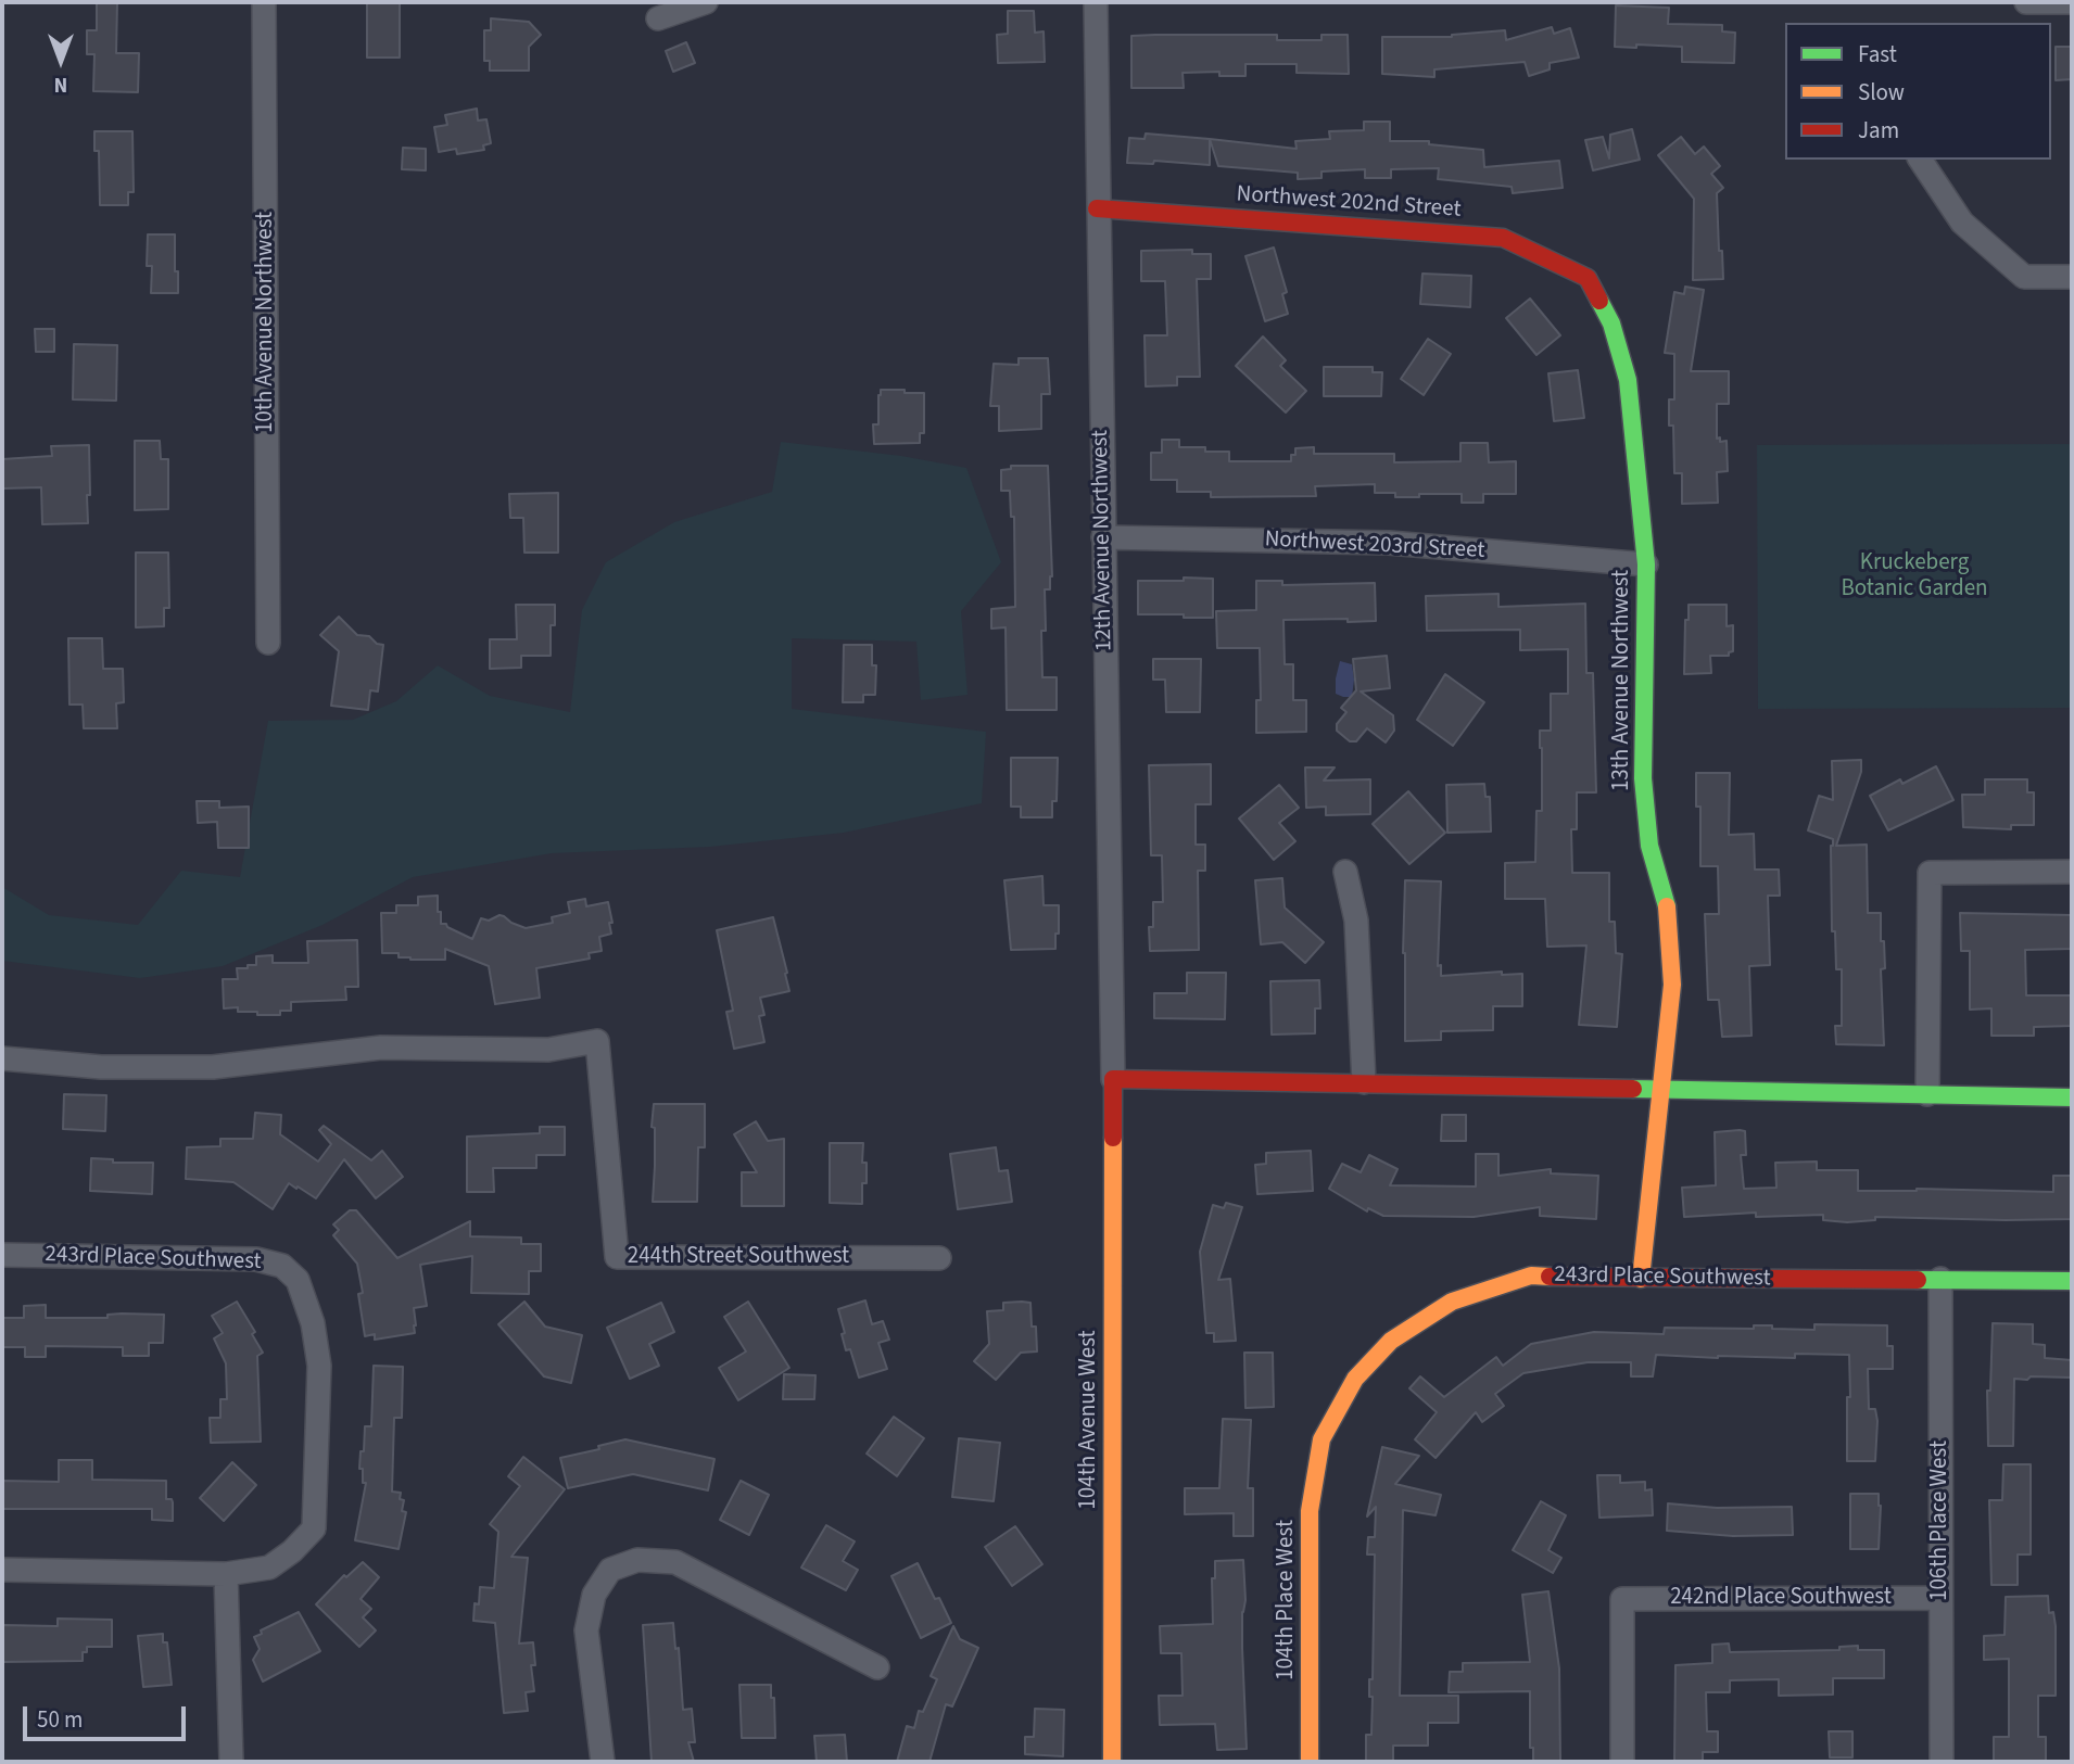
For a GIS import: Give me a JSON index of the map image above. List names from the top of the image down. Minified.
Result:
{"streets":{"street":["Northwest 202nd Street","10th Avenue Northwest","12th Avenue Northwest","Northwest 203rd Street","13th Avenue Northwest","244th Street Southwest","243rd Place Southwest","104th Avenue West","106th Place West","242nd Place Southwest","104th Place West"]},"crossings":[["Northwest 202nd Street","12th Avenue Northwest"],["Northwest 202nd Street","13th Avenue Northwest"],["12th Avenue Northwest","Northwest 203rd Street"],["12th Avenue Northwest","104th Avenue West"],["Northwest 203rd Street","13th Avenue Northwest"],["13th Avenue Northwest","243rd Place Southwest"],["243rd Place Southwest","106th Place West"],["243rd Place Southwest","104th Place West"],["106th Place West","242nd Place Southwest"]],"parks":["Kruckeberg Botanic Garden"],"legend":["Fast","Slow","Jam"],"scale_bar":"50 m","north":"bottom"}
